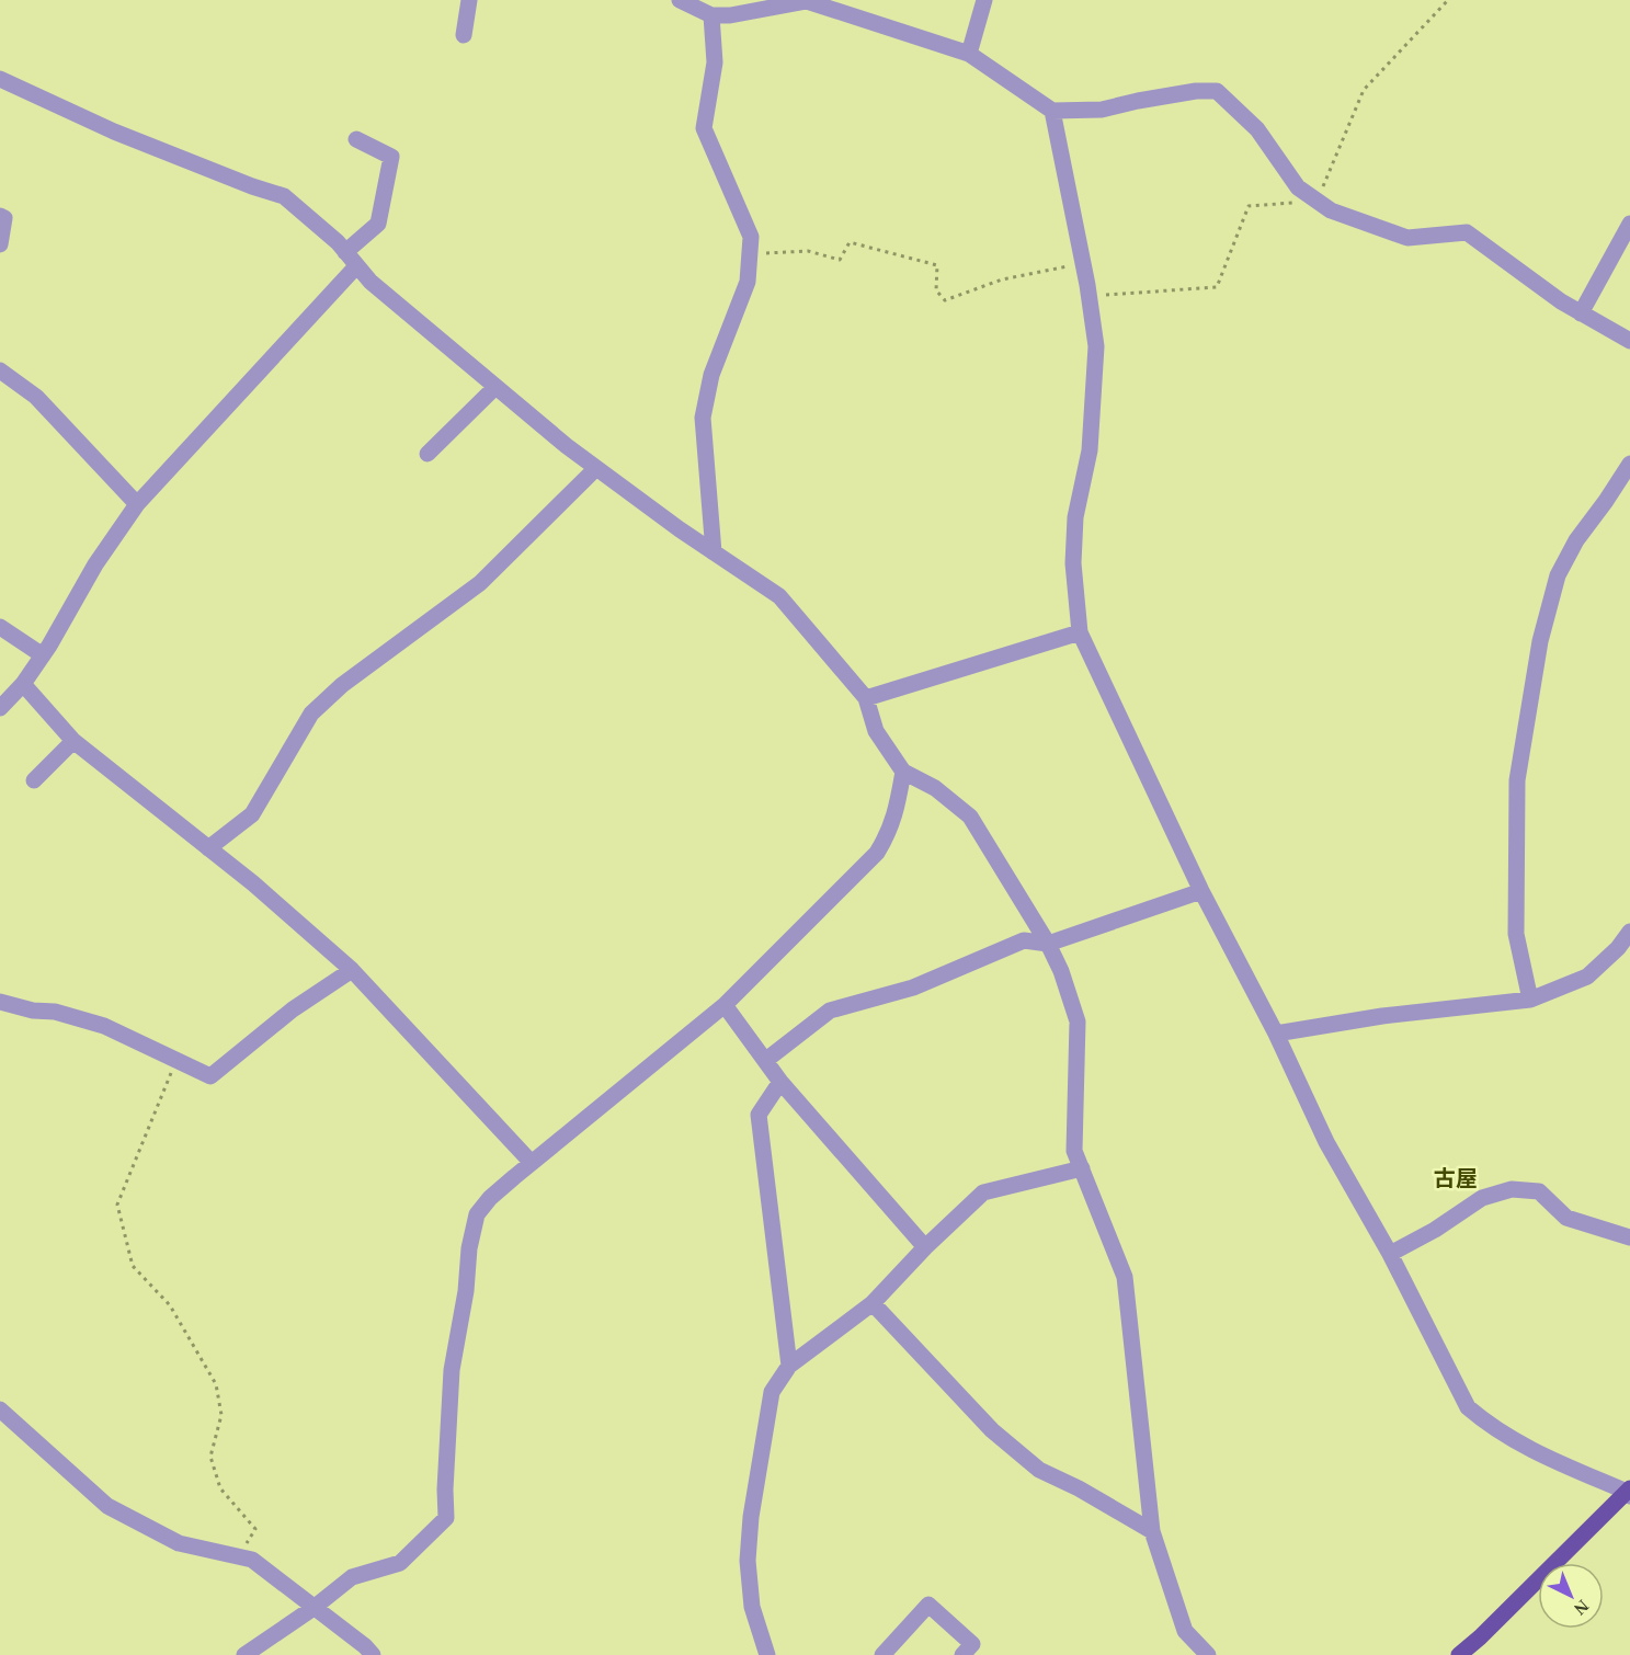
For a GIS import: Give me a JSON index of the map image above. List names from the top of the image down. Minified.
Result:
{"districts":["古屋"],"north":"bottom right"}
